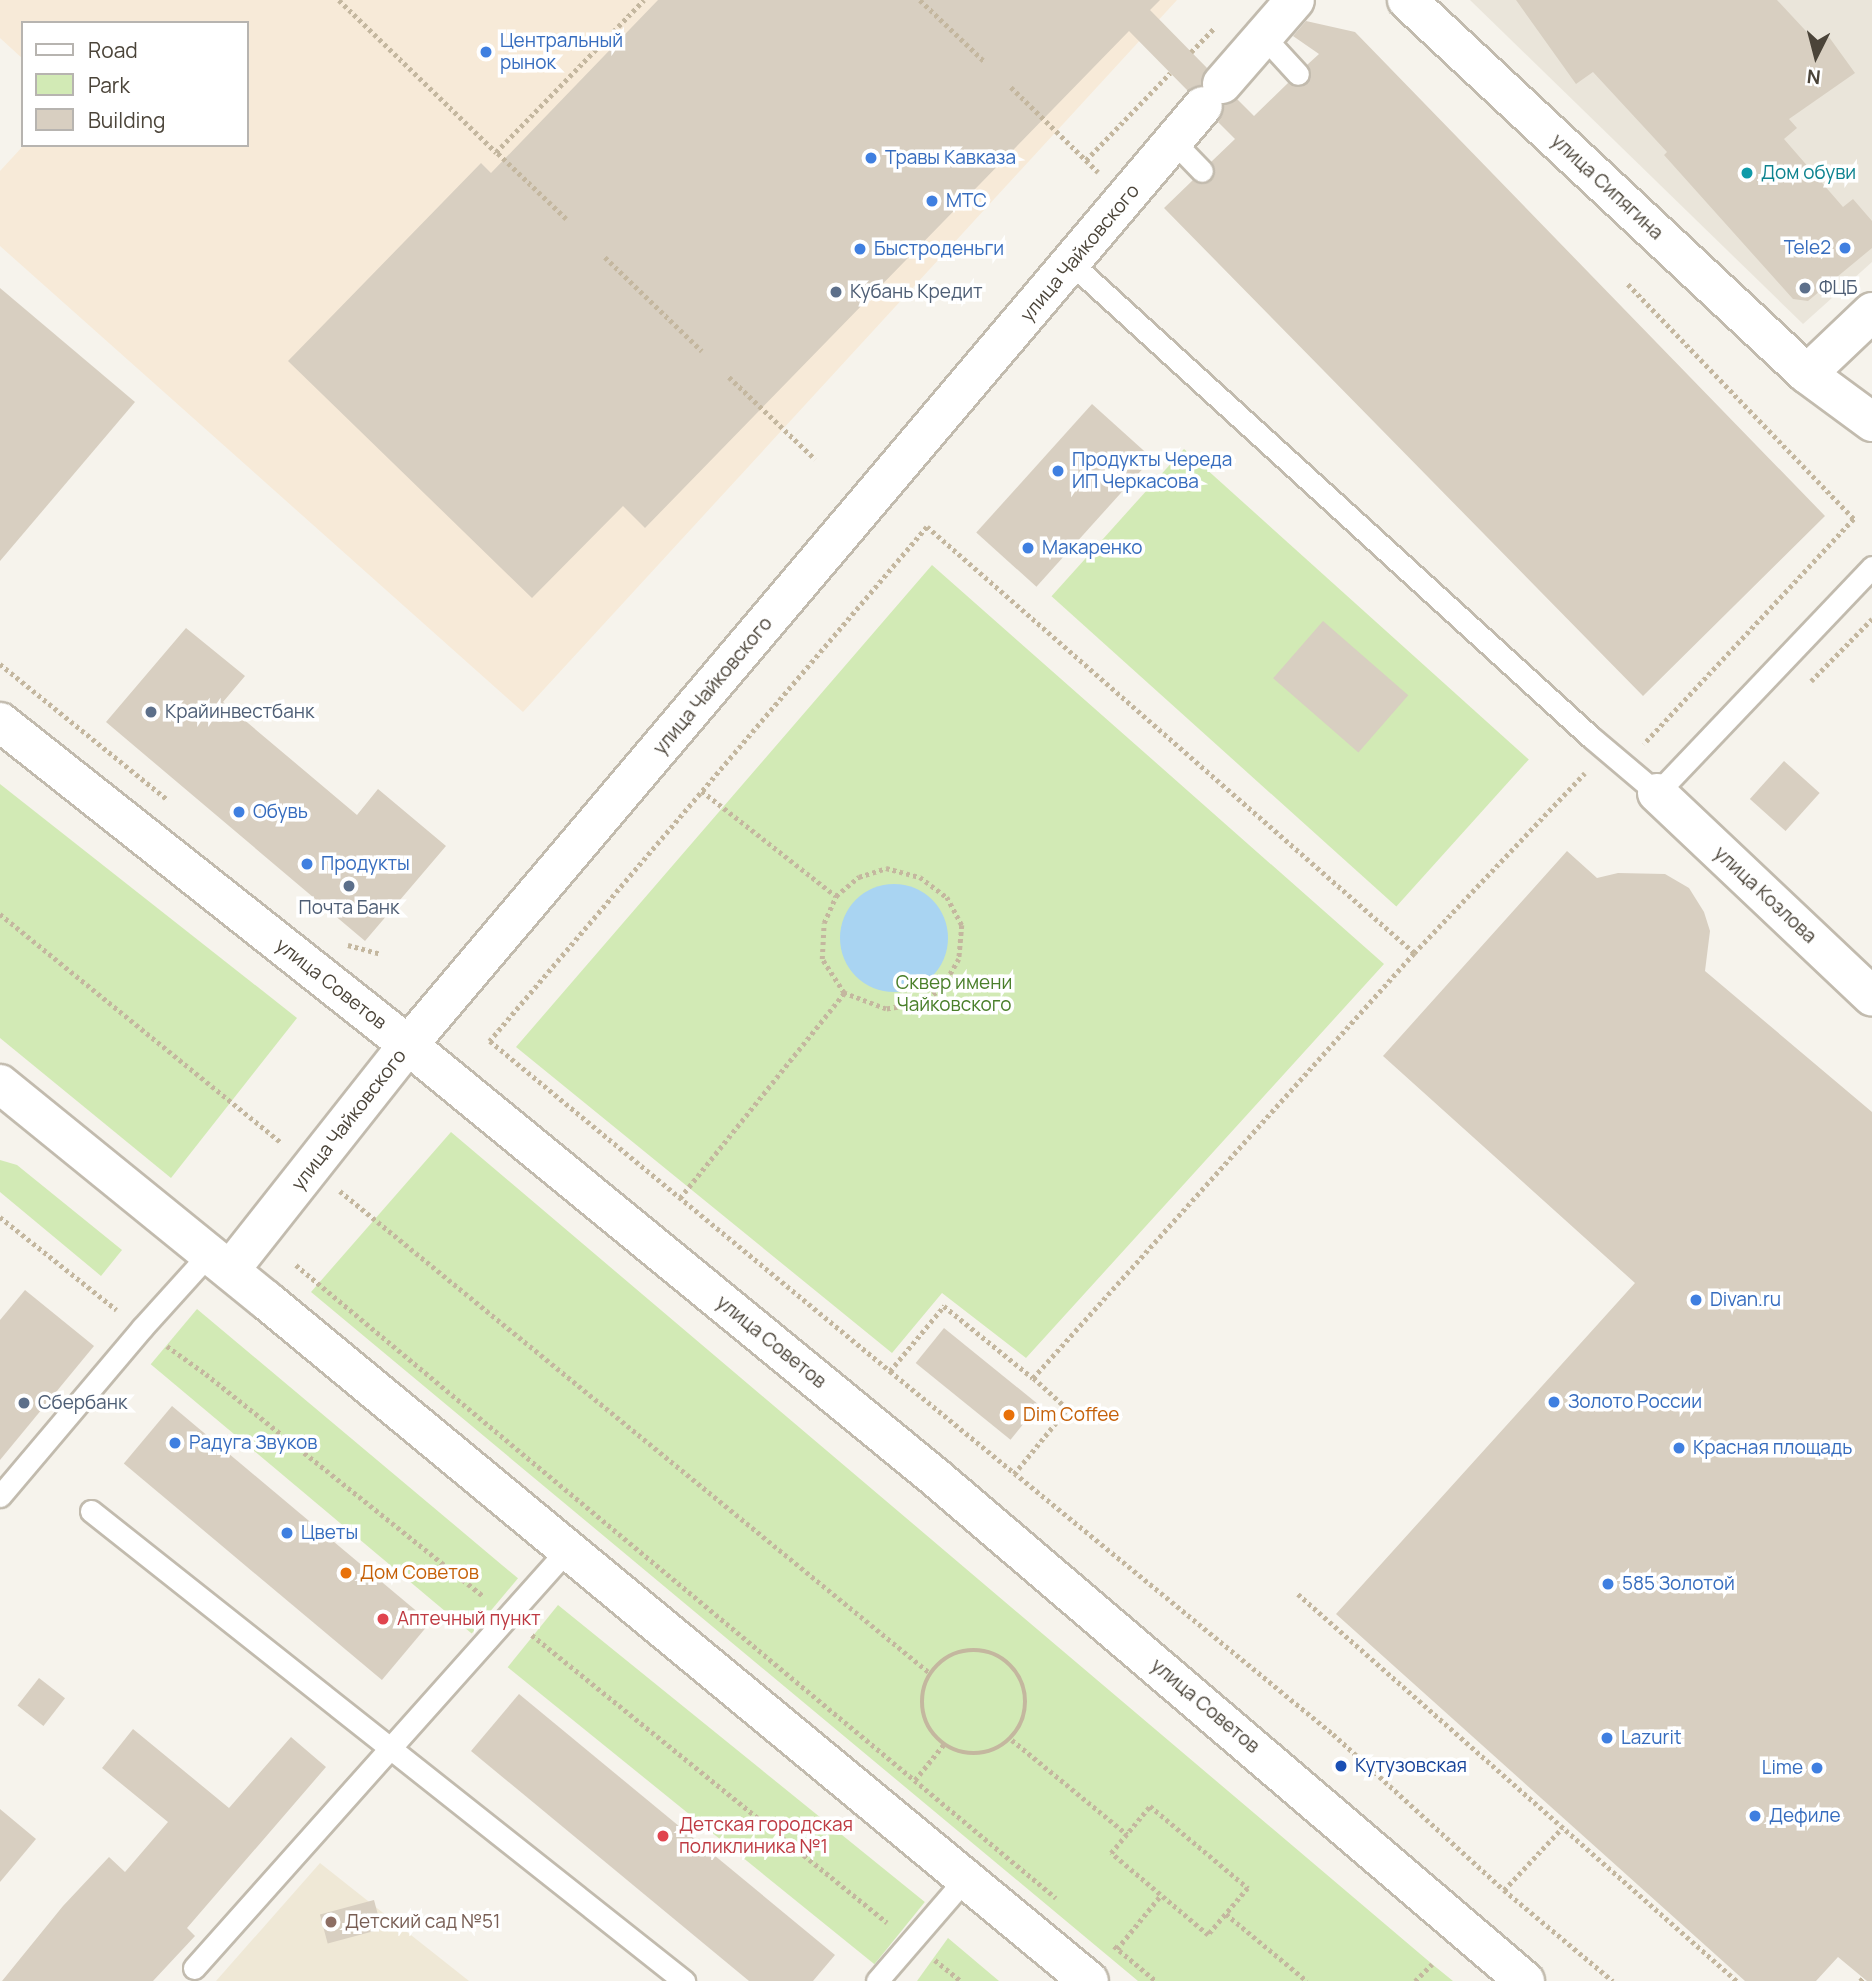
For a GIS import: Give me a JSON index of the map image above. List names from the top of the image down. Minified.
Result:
{"streets":{"street":["улица Сипягина","улица Чайковского","улица Козлова","улица Советов"]},"crossings":[["улица Чайковского","улица Советов"]],"parks":["Сквер имени Чайковского"],"places":["Центральный рынок","Травы Кавказа","Дом обуви","МТС","Tele2","Быстроденьги","ФЦБ","Кубань Кредит","Продукты Череда ИП Черкасова","Макаренко","Крайинвестбанк","Обувь","Продукты","Почта Банк","Divan.ru","Золото России","Сбербанк","Dim Coffee","Радуга Звуков","Красная площадь","Цветы","Дом Советов","585 Золотой","Аптечный пункт","Lazurit","Кутузовская","Lime","Дефиле","Детская городская поликлиника №1","Детский сад №51"],"legend":["Road","Park","Building"],"north":"bottom"}
